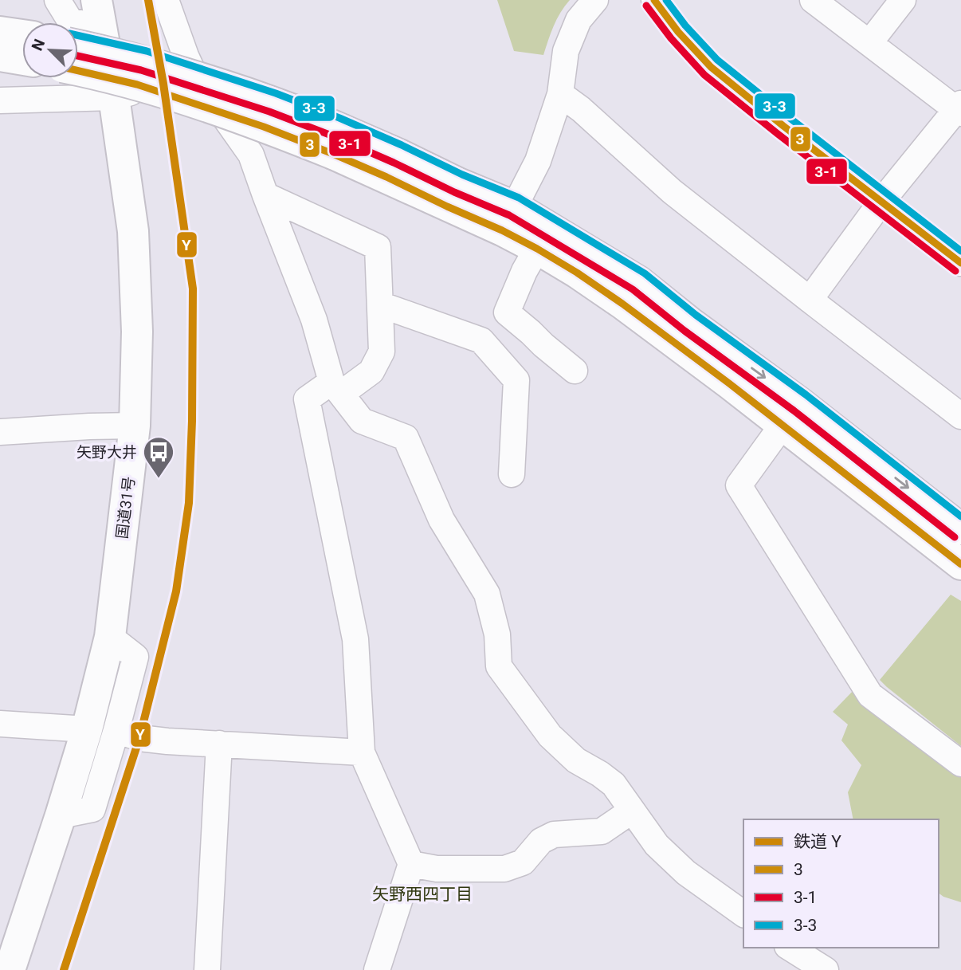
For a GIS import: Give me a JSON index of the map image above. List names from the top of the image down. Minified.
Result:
{"streets":{"main road":["国道31号"]},"districts":["矢野西四丁目"],"places":{"bus stop":["矢野大井"]},"lines":["rail line Y","transit line 3","transit line 3-3","transit line 3-1"],"legend":["鉄道 Y","3","3-1","3-3"],"north":"top left"}
